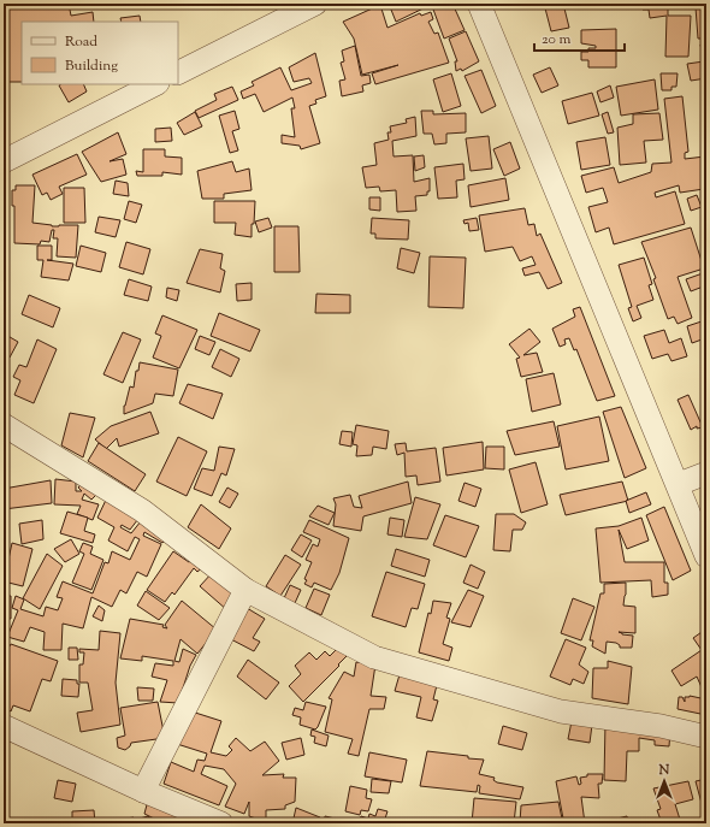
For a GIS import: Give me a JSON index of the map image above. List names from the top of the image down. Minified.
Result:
{"legend":["Road","Building"],"scale_bar":"20 m","north":"top"}
